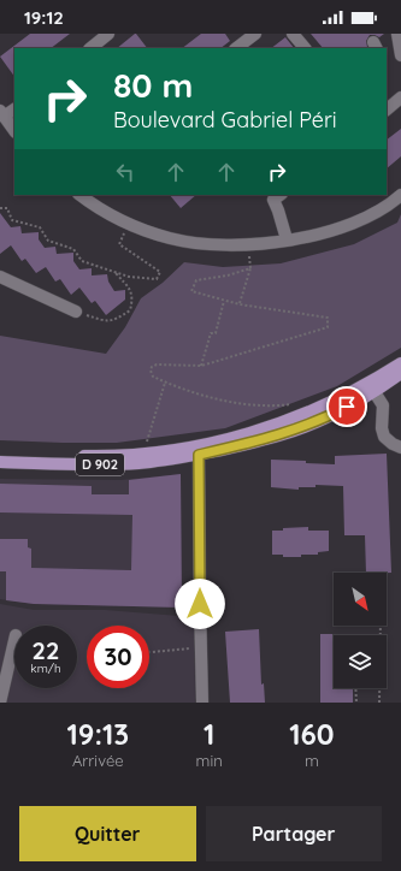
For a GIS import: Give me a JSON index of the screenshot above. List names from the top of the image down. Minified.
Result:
{"streets":{"main road":["D 902"]},"north":"bottom right","page":{"status":"19:12","turn":["80 m","Boulevard Gabriel Péri"],"speed":"22 km/h","limit":"30","eta":["19:13","Arrivée","1","min","160","m"],"buttons":["Quitter","Partager"]}}
